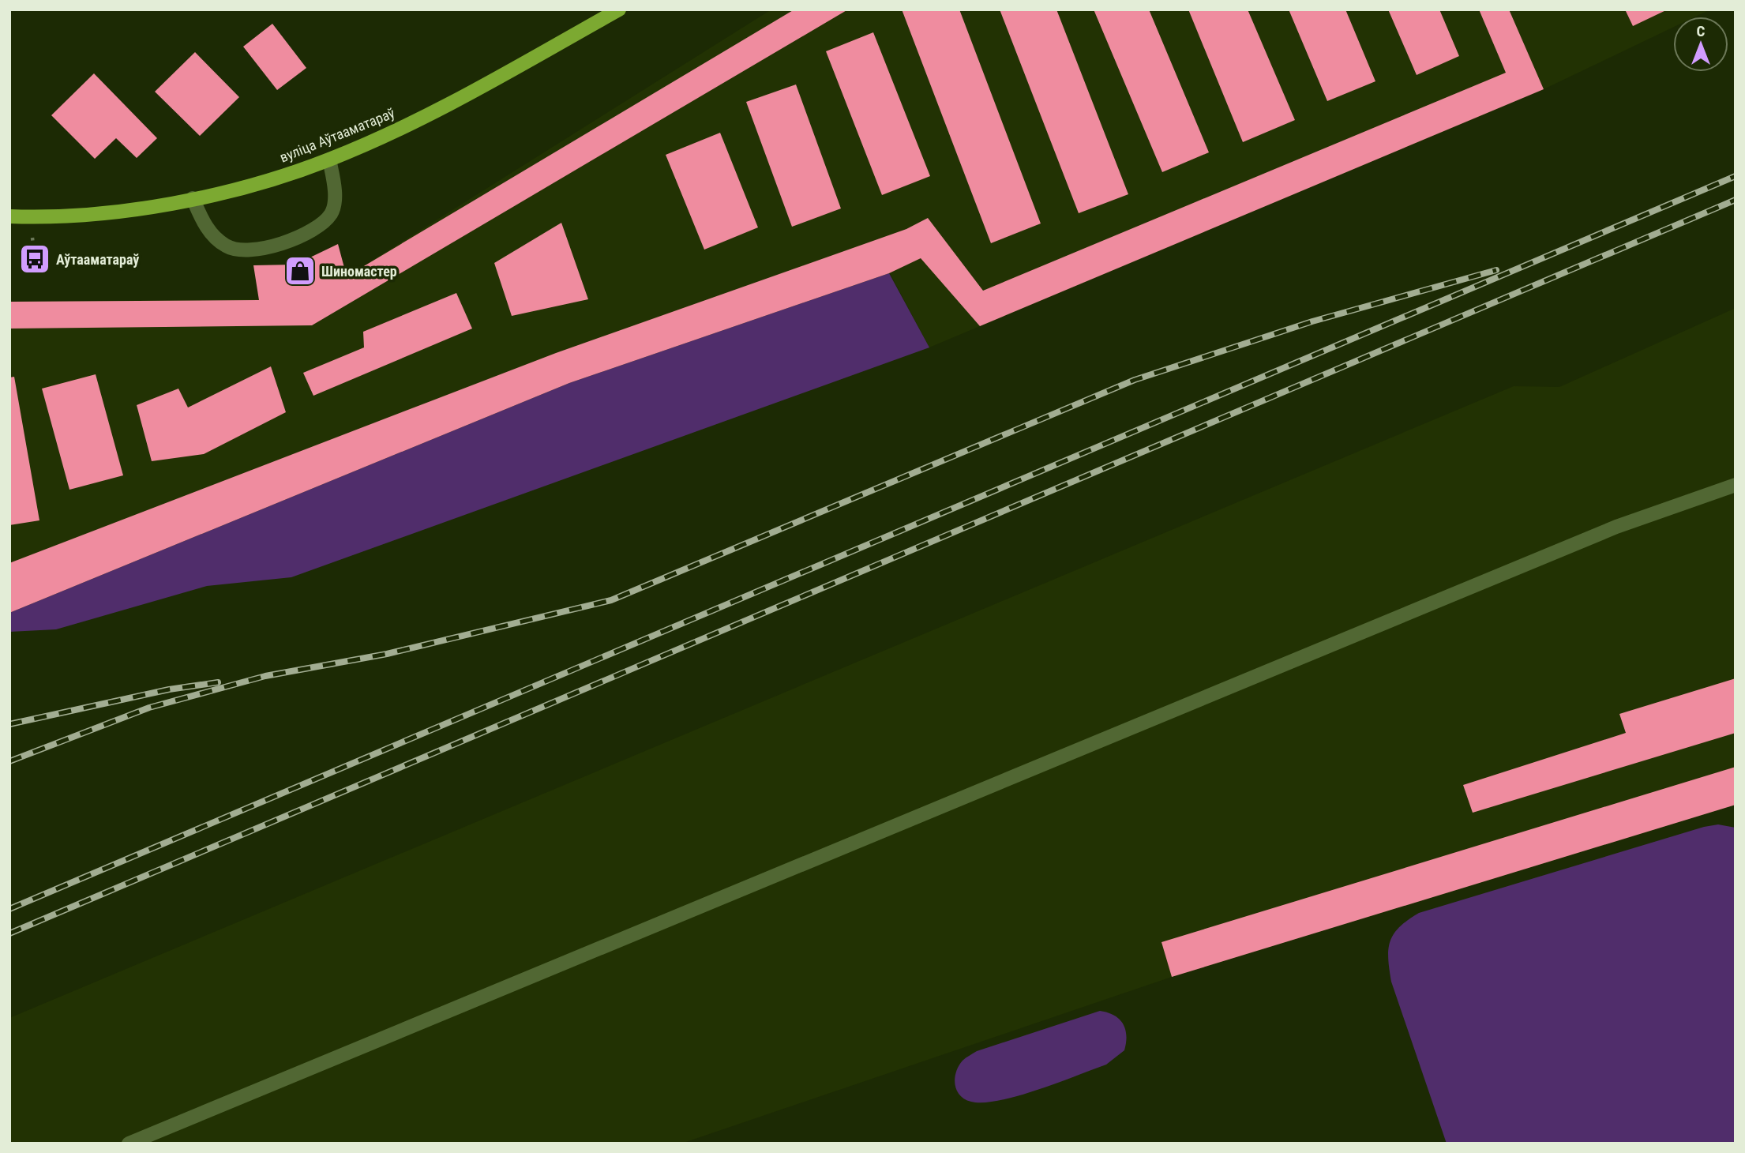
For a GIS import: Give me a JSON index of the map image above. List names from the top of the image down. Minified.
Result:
{"streets":{"main road":["вуліца Аўтааматараў"]},"places":{"bus stop":["Аўтааматараў"],"shop":["Шиномастер"]},"north":"top"}
